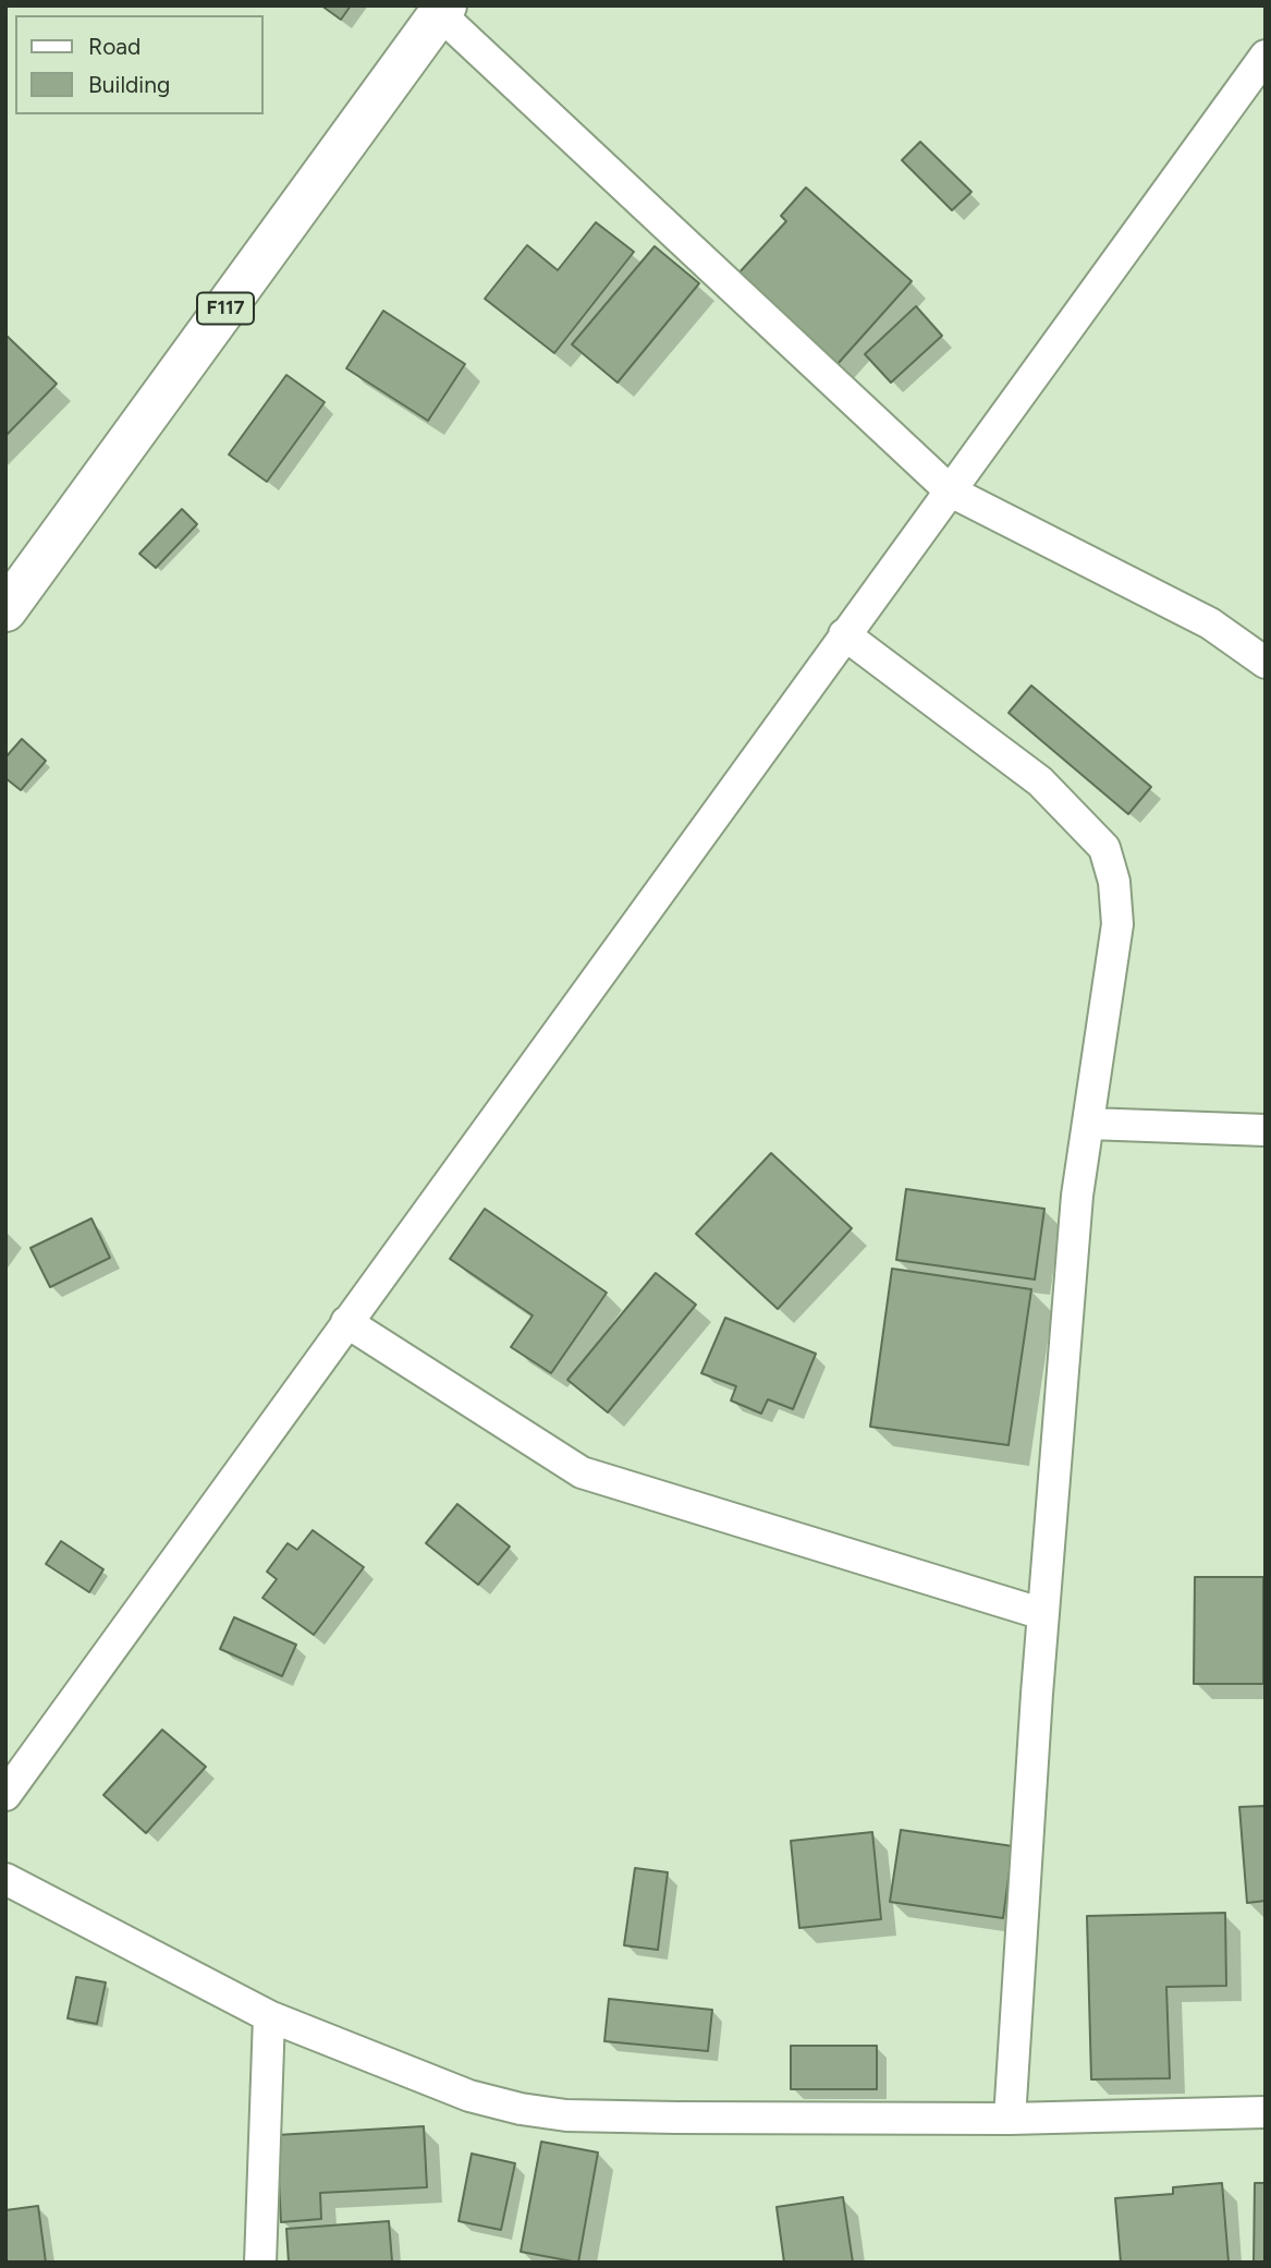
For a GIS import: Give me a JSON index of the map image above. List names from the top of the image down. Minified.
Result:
{"streets":{"main road":["F117"]},"legend":["Road","Building"]}
